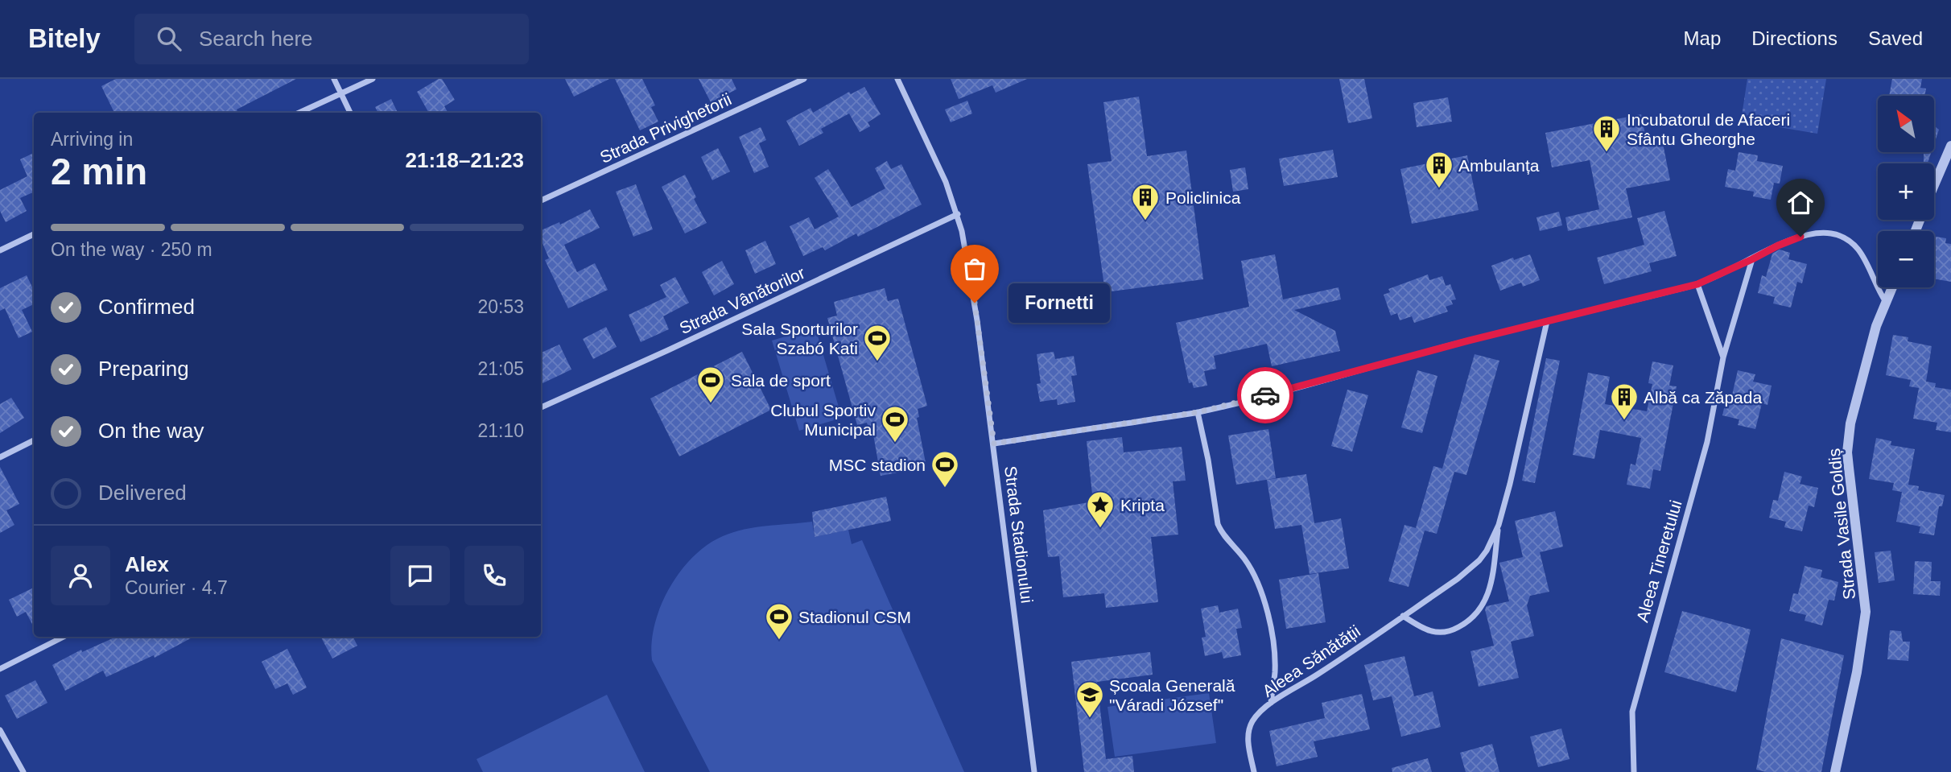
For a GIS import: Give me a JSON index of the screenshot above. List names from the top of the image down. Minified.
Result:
{"streets":{"street":["Strada Privighetorii","Strada Vânătorilor","Strada Vasile Goldiș","Strada Stadionului","Aleea Tineretului","Aleea Sănătății"]},"crossings":[["Strada Vânătorilor","Strada Stadionului"]],"places":{"building":["Incubatorul de Afaceri Sfântu Gheorghe","Ambulanța","Policlinica","Albă ca Zăpada"],"other":["Fornetti"],"sports":["Sala Sporturilor Szabó Kati","Sala de sport","Clubul Sportiv Municipal","MSC stadion","Stadionul CSM"],"place":["Kripta"],"school or university":["Școala Generală \"Váradi József\""]},"north":"top left","page":{"header":"Bitely","search":"Search here","nav":["Map","Directions","Saved"],"map_buttons":["+","−"],"heading":["2 min","Arriving in","21:18–21:23"],"panel":["Alex","Courier · 4.7"],"bar":"On the way · 250 m","list":[["Confirmed","20:53"],["Preparing","21:05"],["On the way","21:10"],"Delivered"],"bubble":"Fornetti"}}
